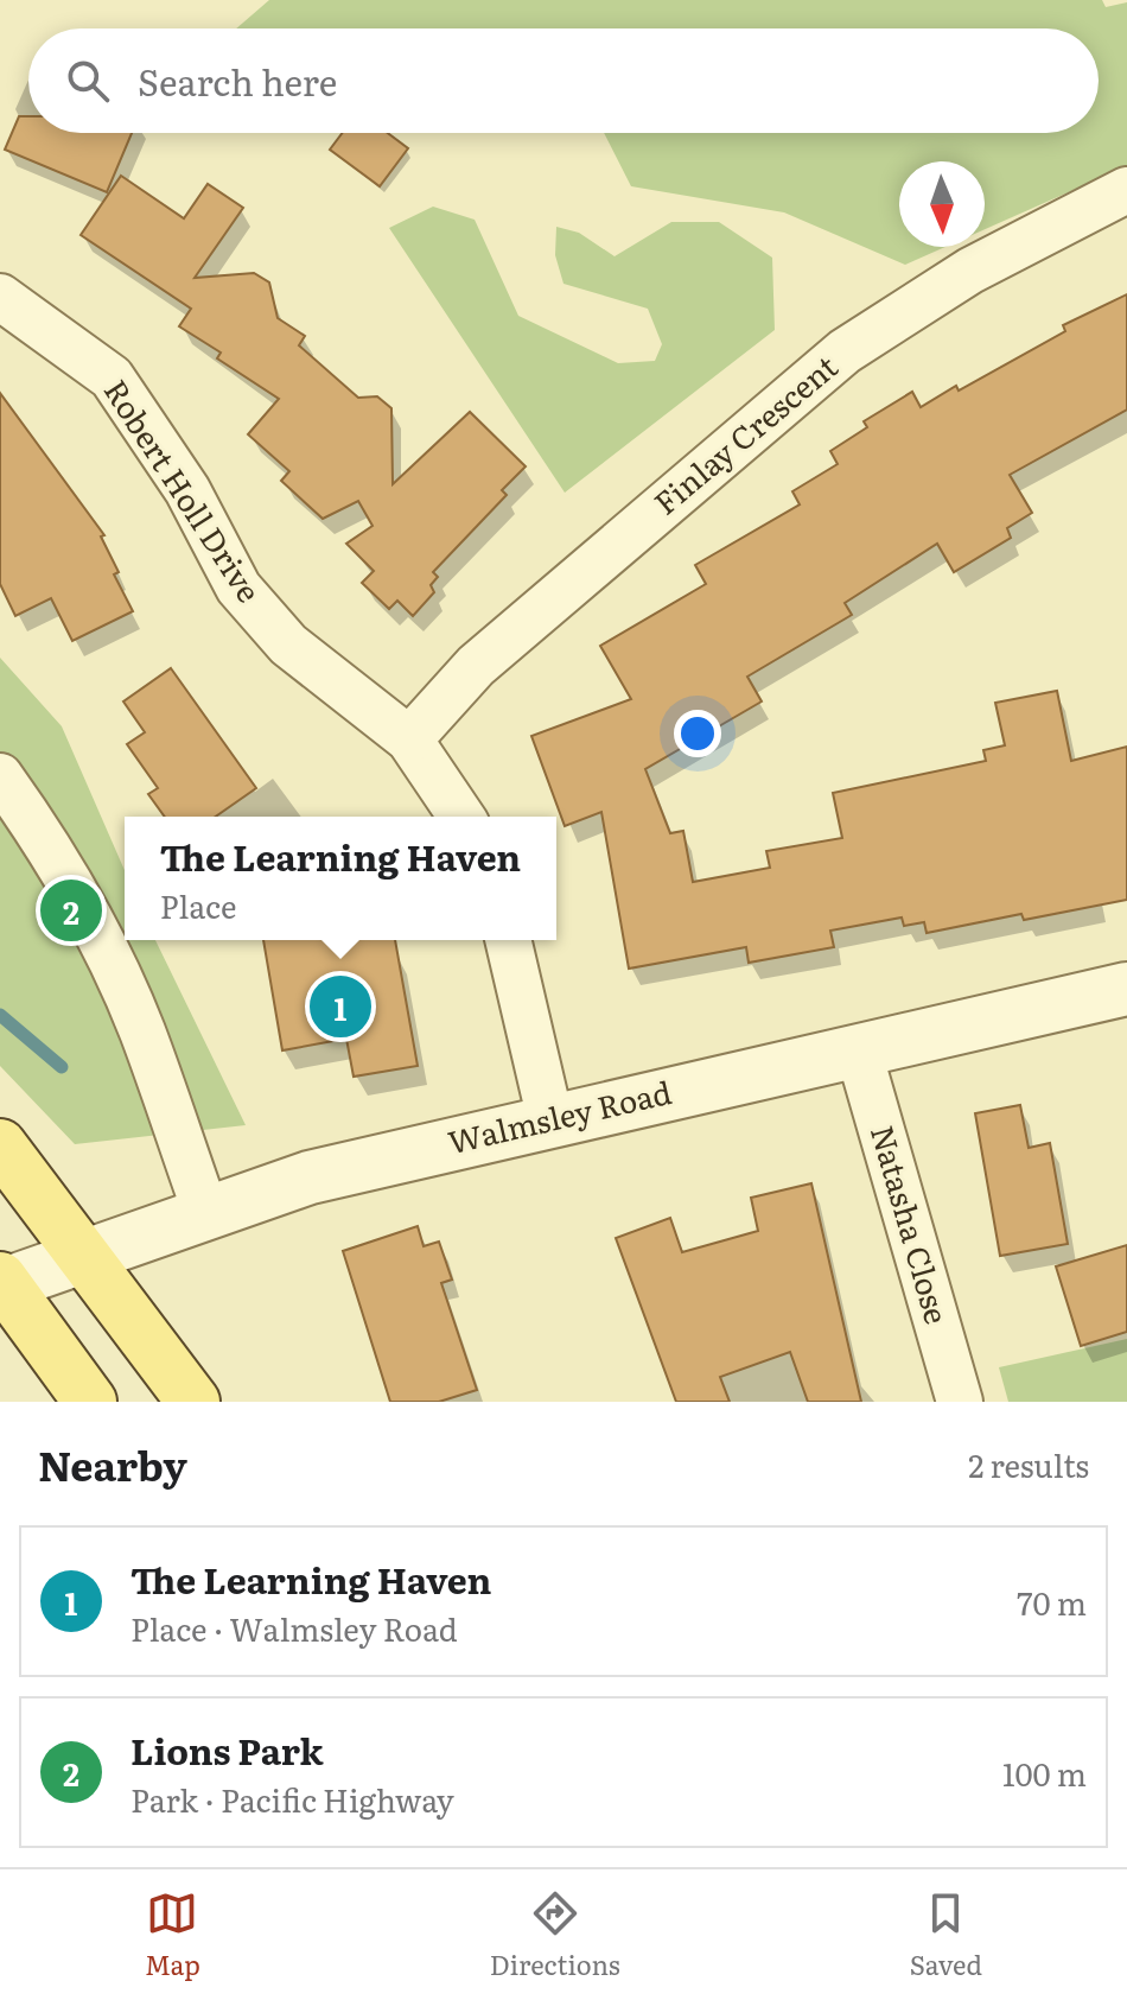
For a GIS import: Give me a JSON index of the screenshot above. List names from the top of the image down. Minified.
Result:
{"streets":{"street":["Finlay Crescent","Robert Holl Drive","Walmsley Road","Natasha Close"]},"crossings":[["Finlay Crescent","Robert Holl Drive"],["Walmsley Road","Natasha Close"]],"north":"bottom","page":{"search":"Search here","popup":["The Learning Haven","Place"],"pins":["2","1"],"heading":["Nearby","2 results"],"list":[{"mark":"1","name":"The Learning Haven","note":"Place · Walmsley Road","value":"70 m"},{"mark":"2","name":"Lions Park","note":"Park · Pacific Highway","value":"100 m"}],"nav":["Map","Directions","Saved"]}}
